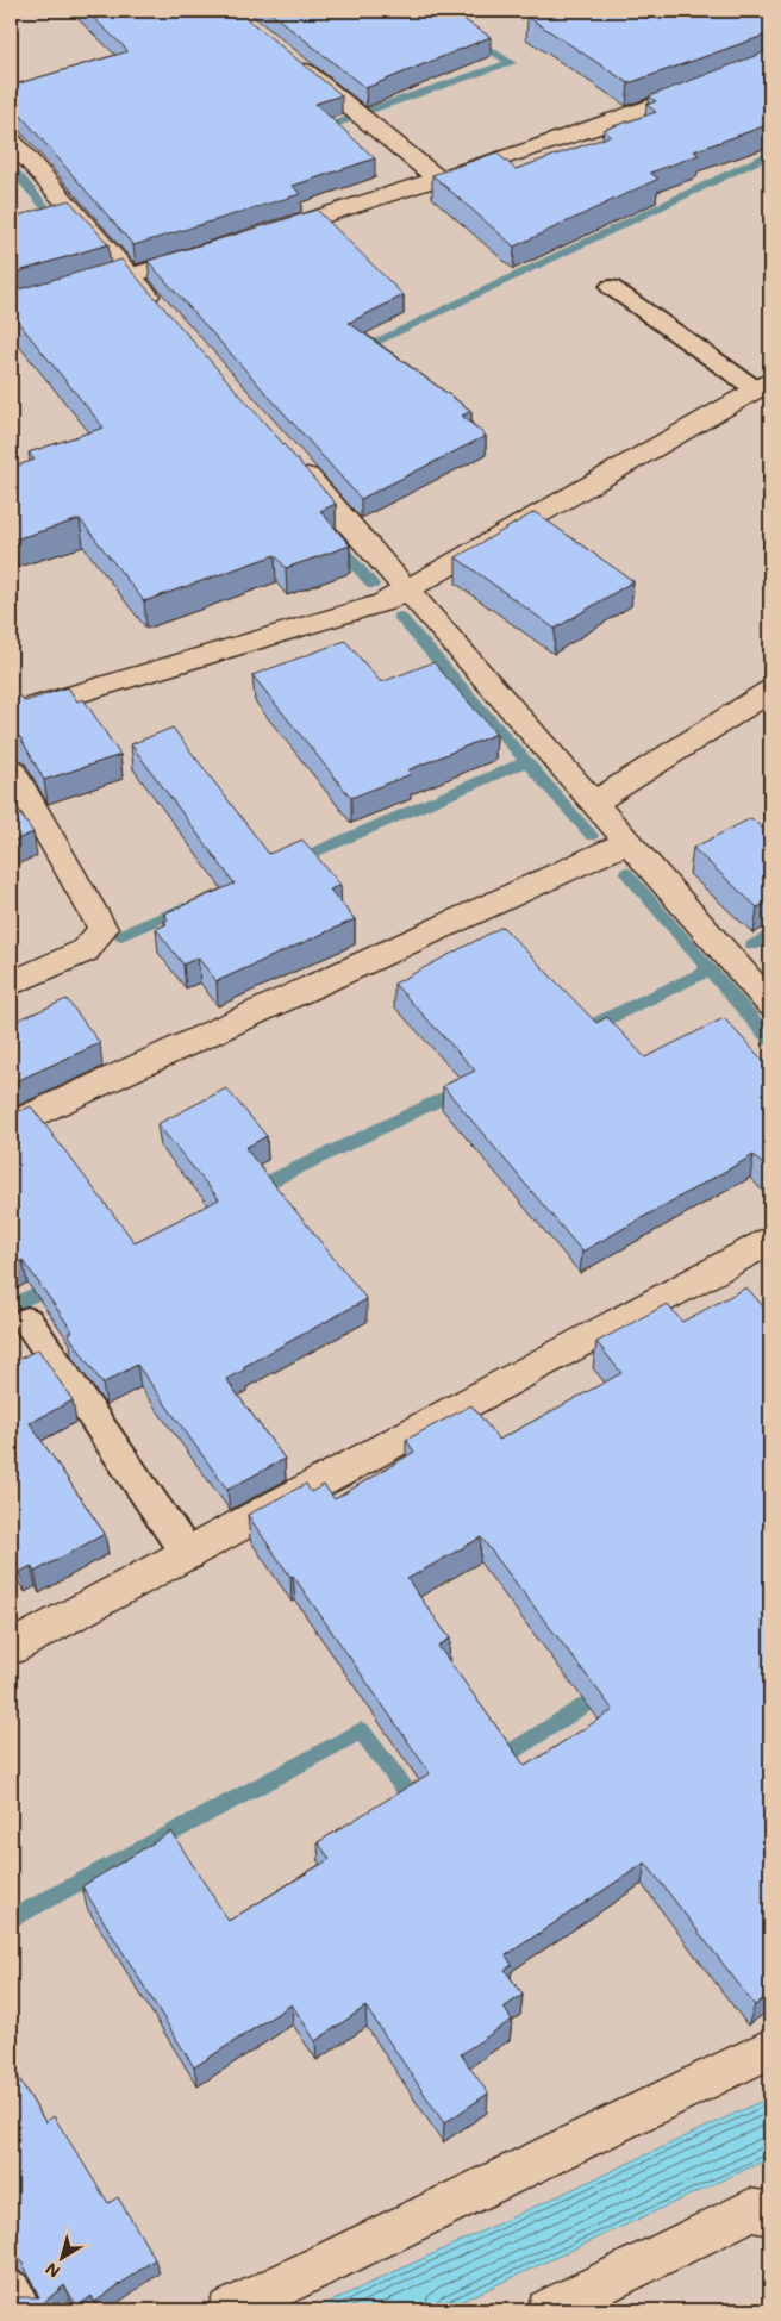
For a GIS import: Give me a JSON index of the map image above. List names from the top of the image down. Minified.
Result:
{"north":"bottom left"}
